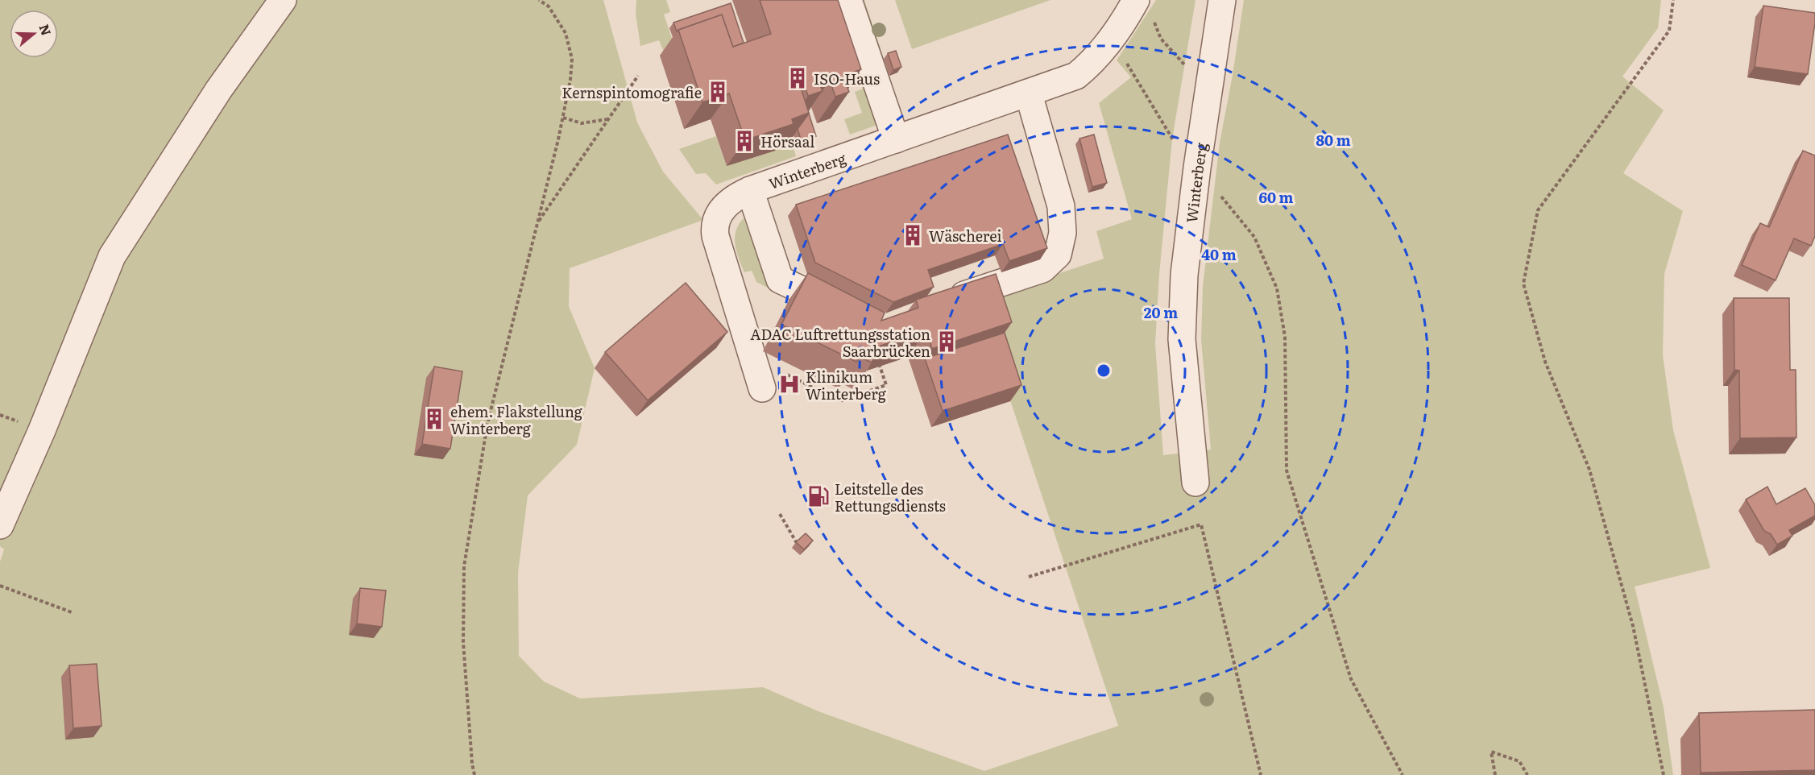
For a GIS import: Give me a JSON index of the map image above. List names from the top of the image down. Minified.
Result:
{"streets":{"lane":["Winterberg"]},"places":{"building":["ISO-Haus","Kernspintomografie","Hörsaal","Wäscherei","ADAC Luftrettungsstation Saarbrücken","ehem. Flakstellung Winterberg"],"hospital":["Klinikum Winterberg"],"fuel station":["Leitstelle des Rettungsdiensts"]},"north":"right","rings":["80 m","60 m","40 m","20 m"]}
